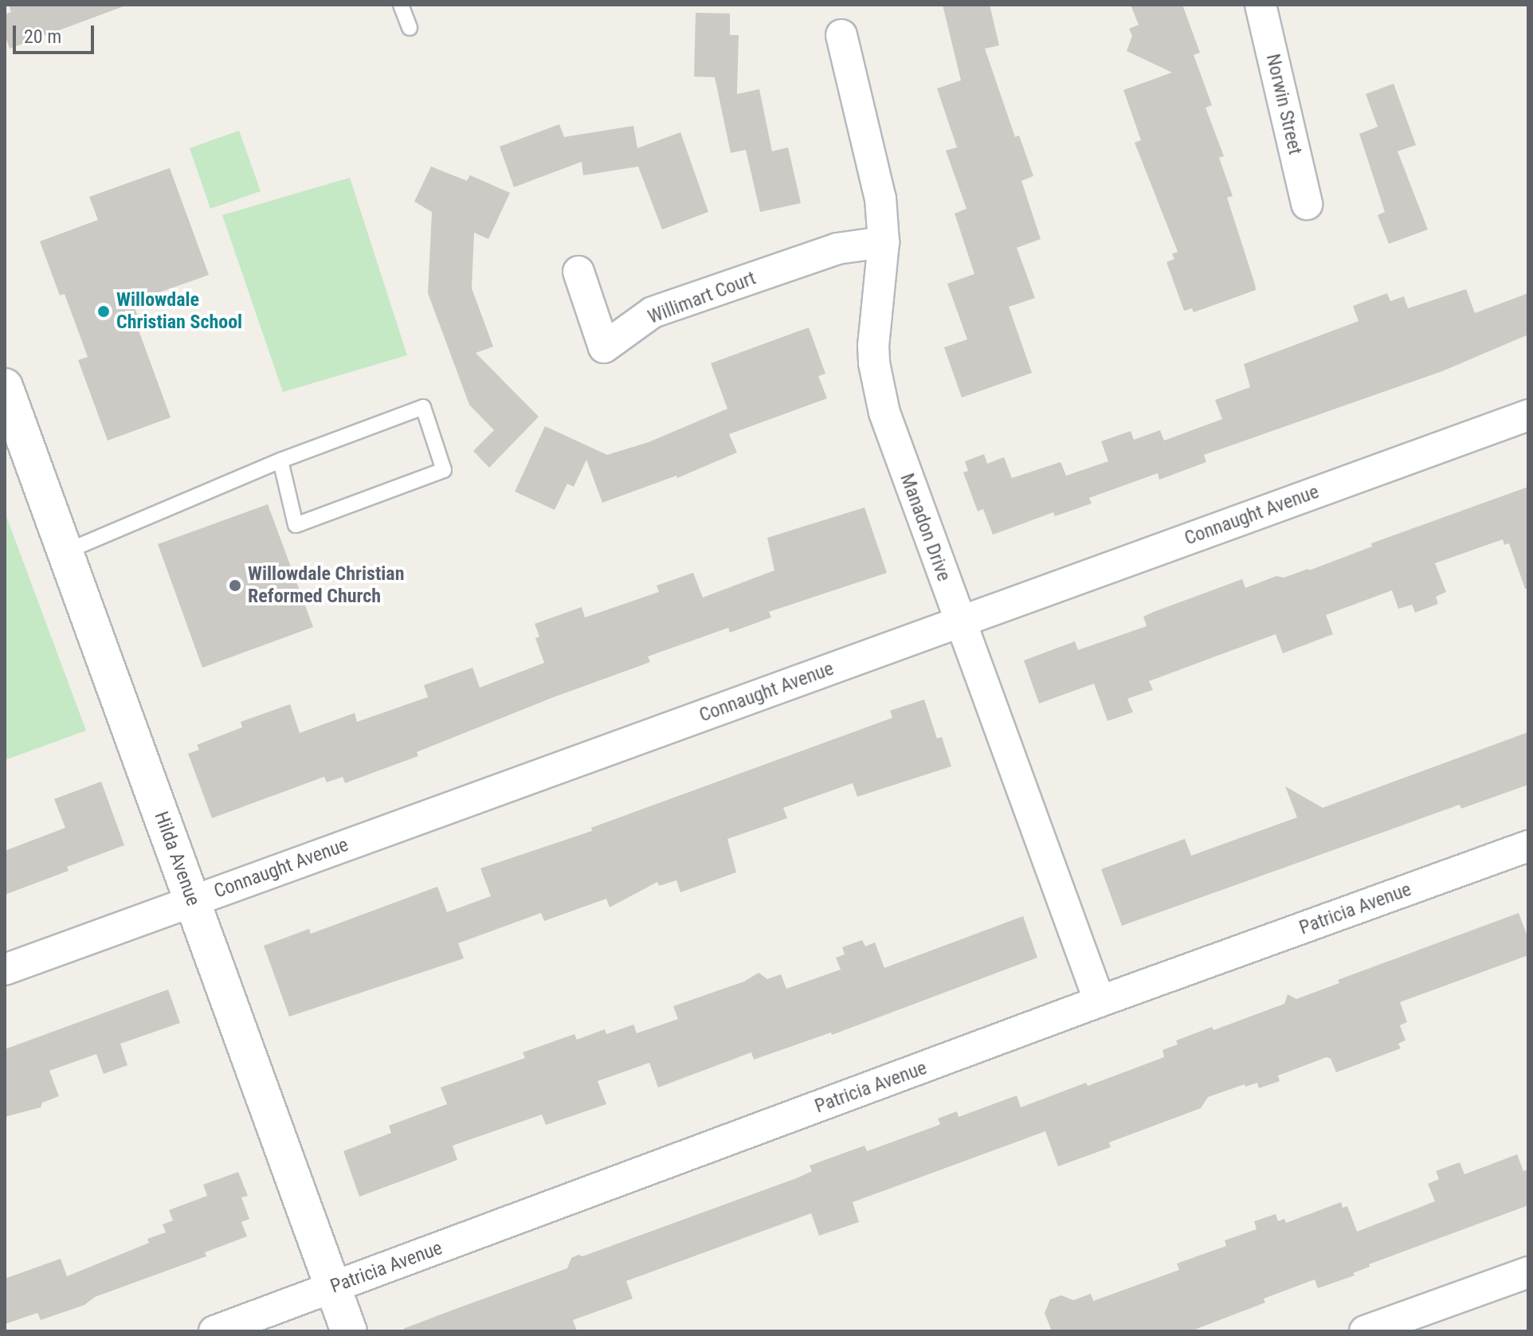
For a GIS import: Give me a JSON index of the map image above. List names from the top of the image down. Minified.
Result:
{"streets":{"street":["Norwin Street","Willimart Court","Connaught Avenue","Manadon Drive","Hilda Avenue","Patricia Avenue"]},"crossings":[["Willimart Court","Manadon Drive"],["Connaught Avenue","Manadon Drive"],["Connaught Avenue","Hilda Avenue"],["Manadon Drive","Patricia Avenue"],["Hilda Avenue","Patricia Avenue"]],"places":["Willowdale Christian School","Willowdale Christian Reformed Church"],"scale_bar":"20 m"}
